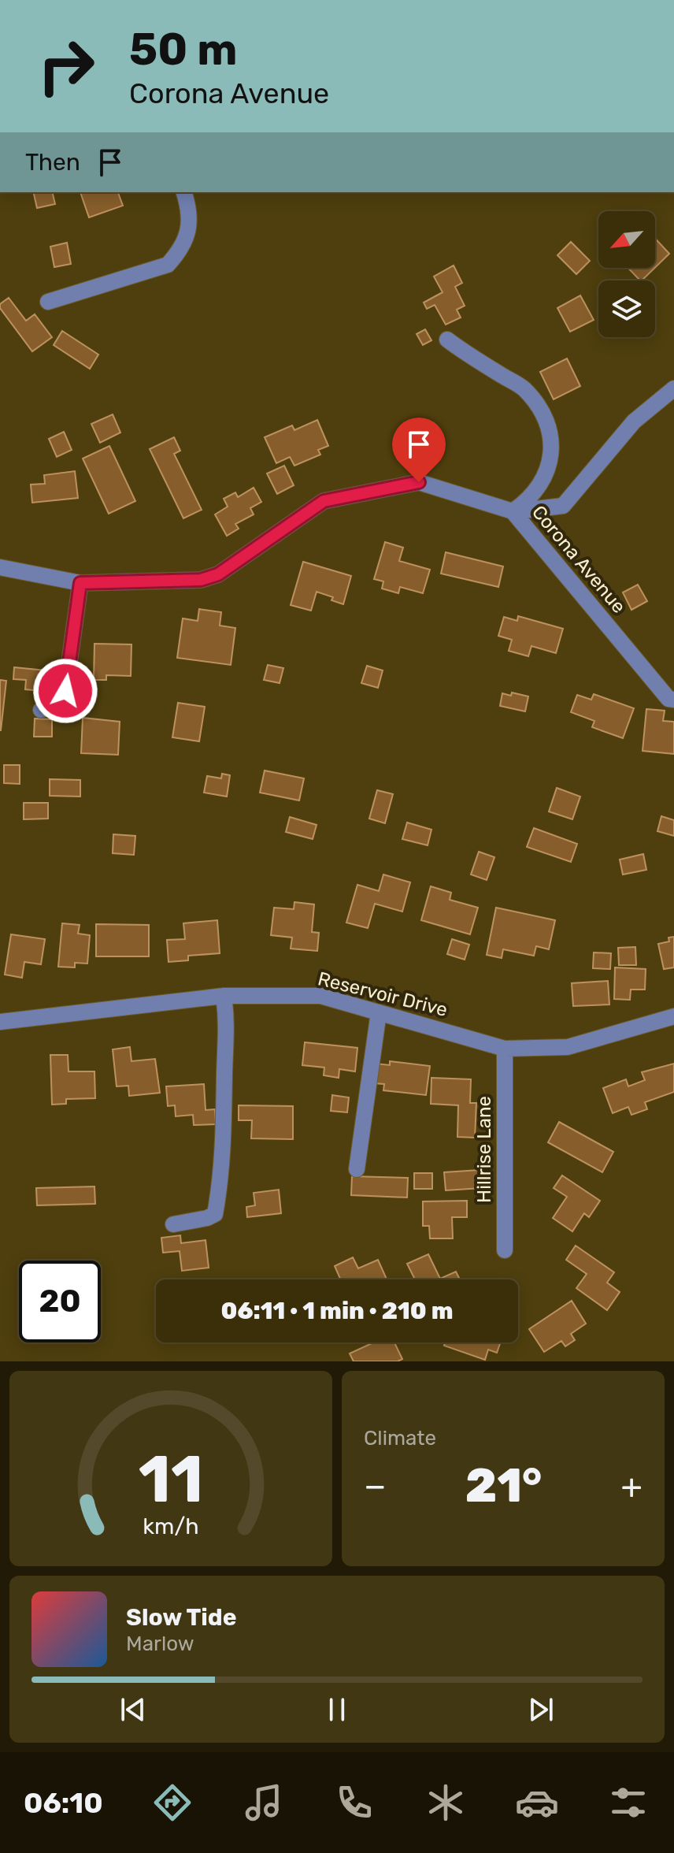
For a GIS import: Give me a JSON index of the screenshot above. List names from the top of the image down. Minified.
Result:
{"streets":{"street":["Corona Avenue","Reservoir Drive","Hillrise Lane"]},"crossings":[["Reservoir Drive","Hillrise Lane"]],"north":"bottom left","page":{"turn":["50 m","Corona Avenue"],"then":"Then","limit":"20","trip":"06:11 · 1 min · 210 m","tile":"Climate","heat":["−","21°","+"],"song":["Slow Tide","Marlow"],"tabs":"06:10","gauge":["11","km/h"]}}
